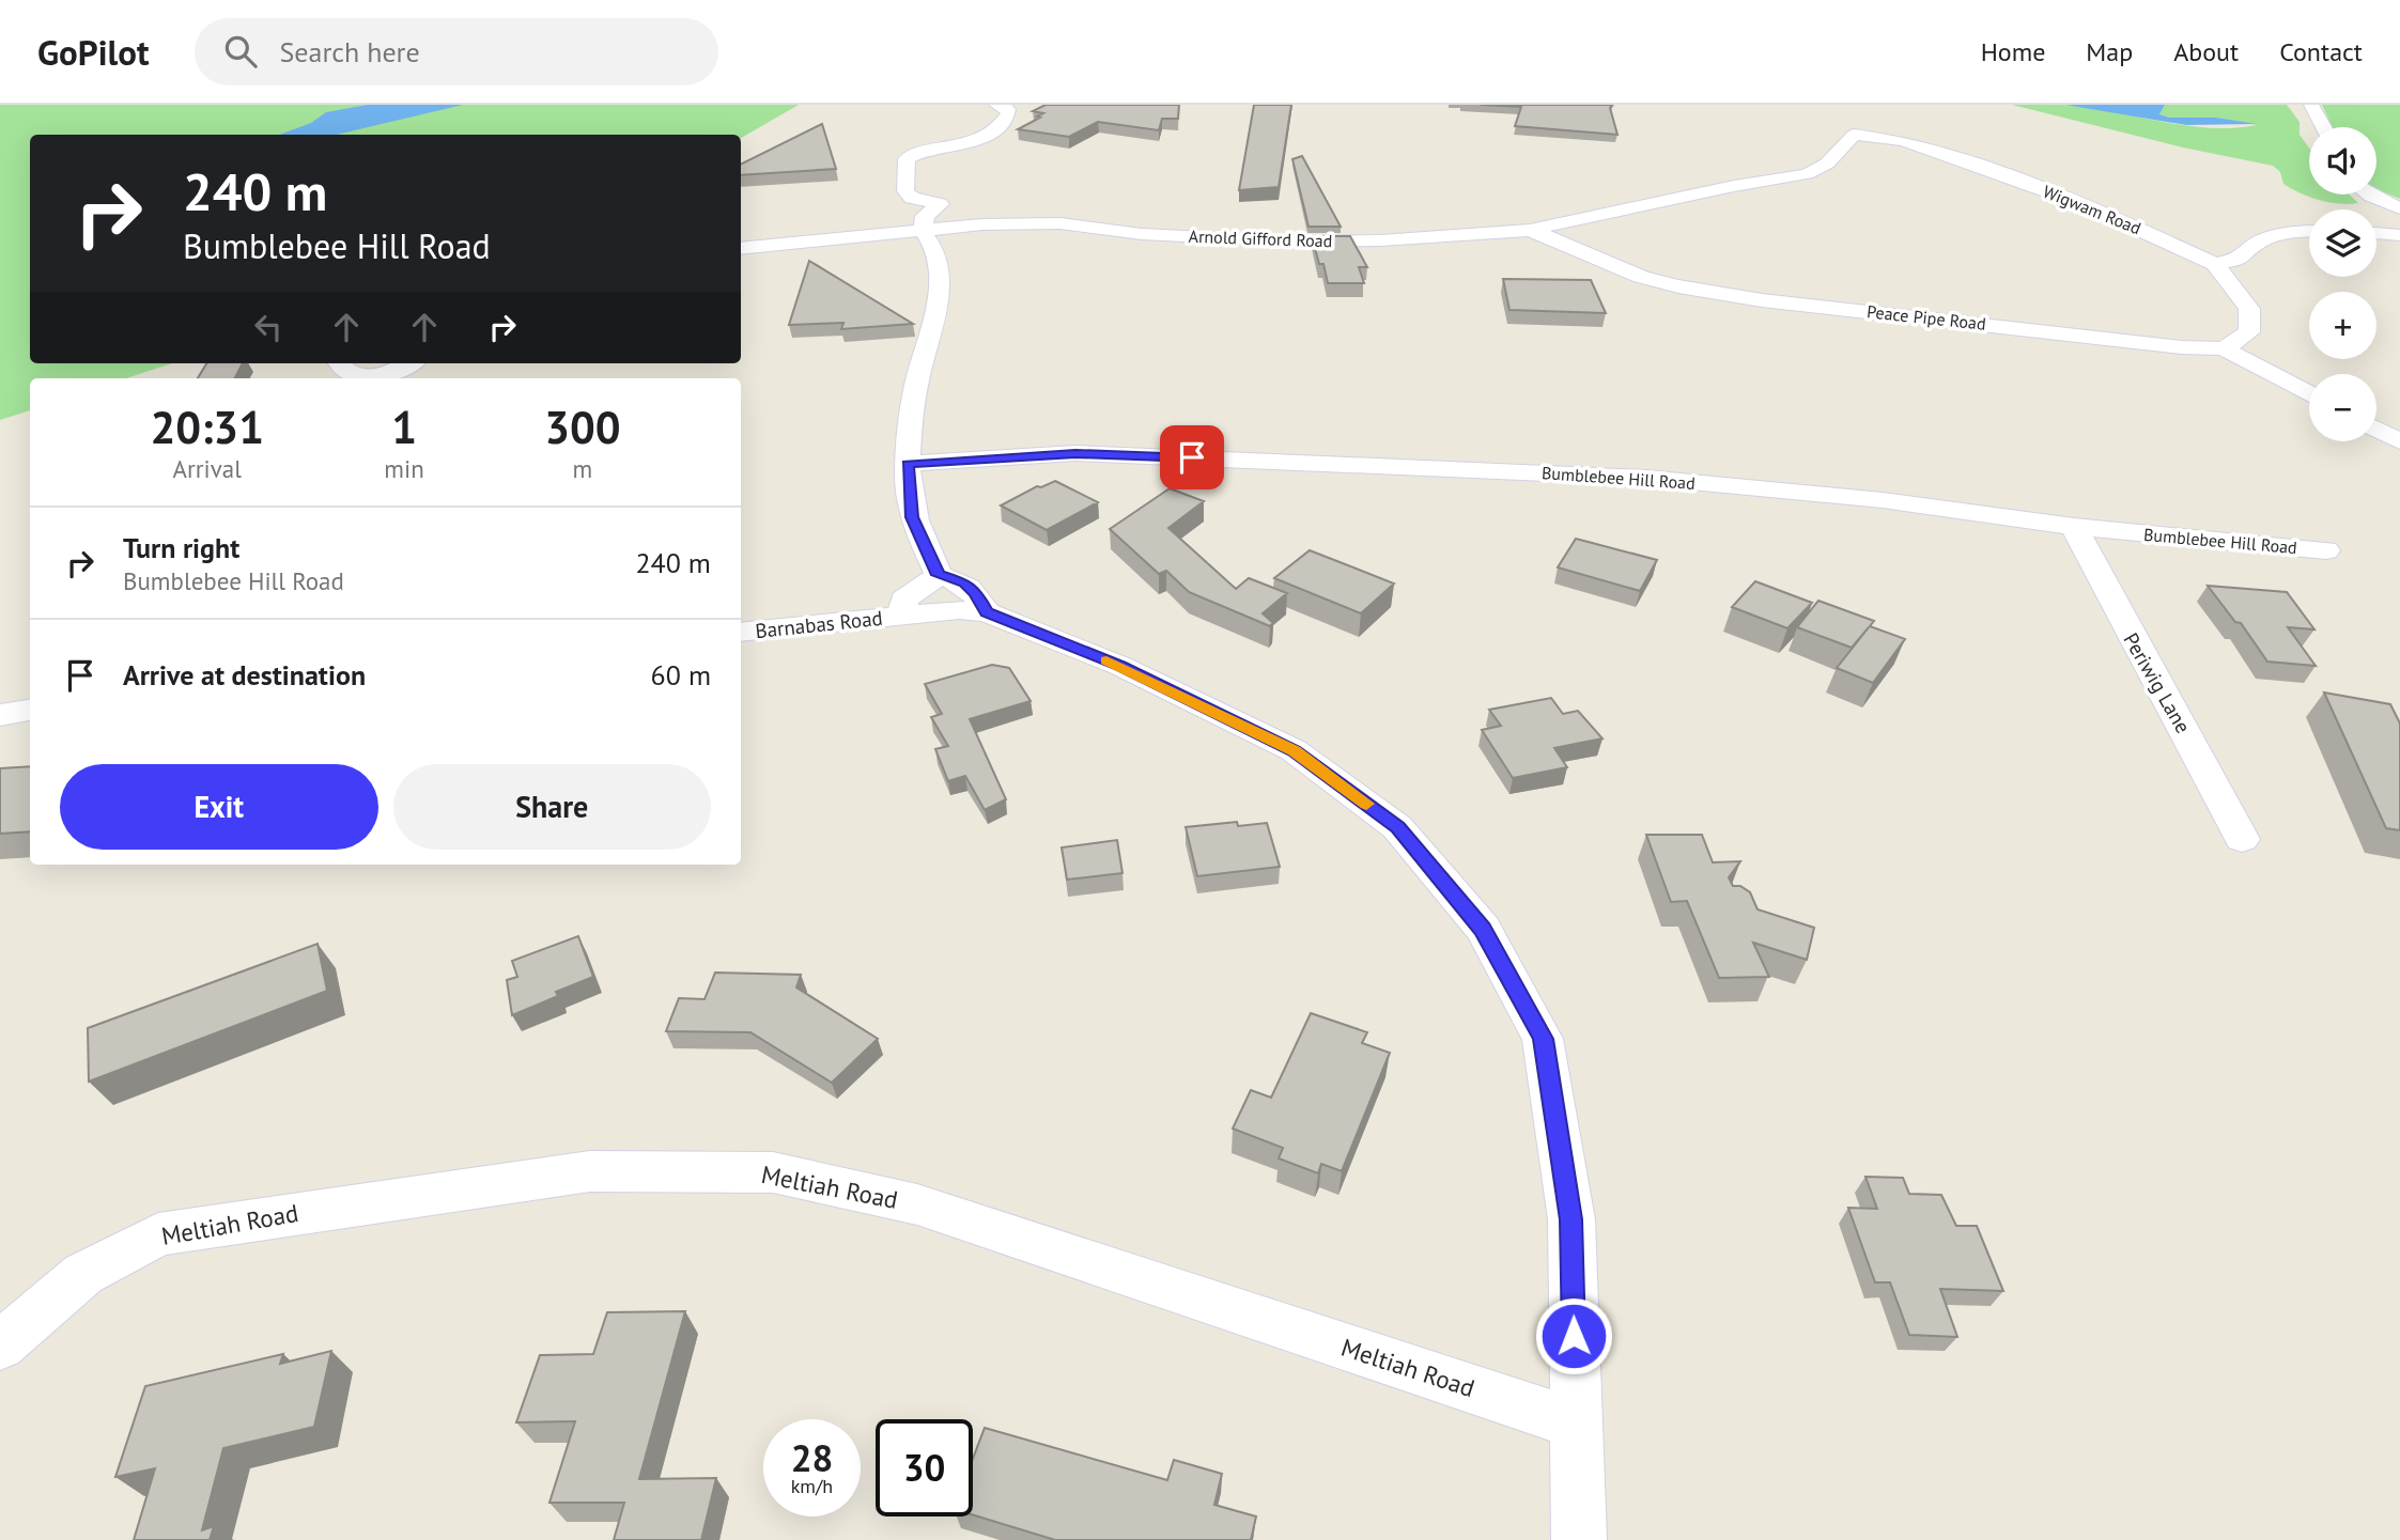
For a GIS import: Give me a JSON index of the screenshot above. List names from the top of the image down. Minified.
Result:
{"streets":{"street":["Wigwam Road","Arnold Gifford Road","Peace Pipe Road","Bumblebee Hill Road","Barnabas Road","Periwig Lane","Meltiah Road"]},"crossings":[["Wigwam Road","Arnold Gifford Road"],["Arnold Gifford Road","Peace Pipe Road"],["Bumblebee Hill Road","Periwig Lane"]],"page":{"header":"GoPilot","search":"Search here","nav":["Home","Map","About","Contact"],"map_buttons":["+","−"],"turn":["240 m","Bumblebee Hill Road"],"eta":["20:31","Arrival","1","min","300","m"],"list":[{"name":"Turn right","note":"Bumblebee Hill Road","value":"240 m"},{"name":"Arrive at destination","value":"60 m"}],"buttons":["Exit","Share"],"speed":"28 km/h","limit":"30"}}
